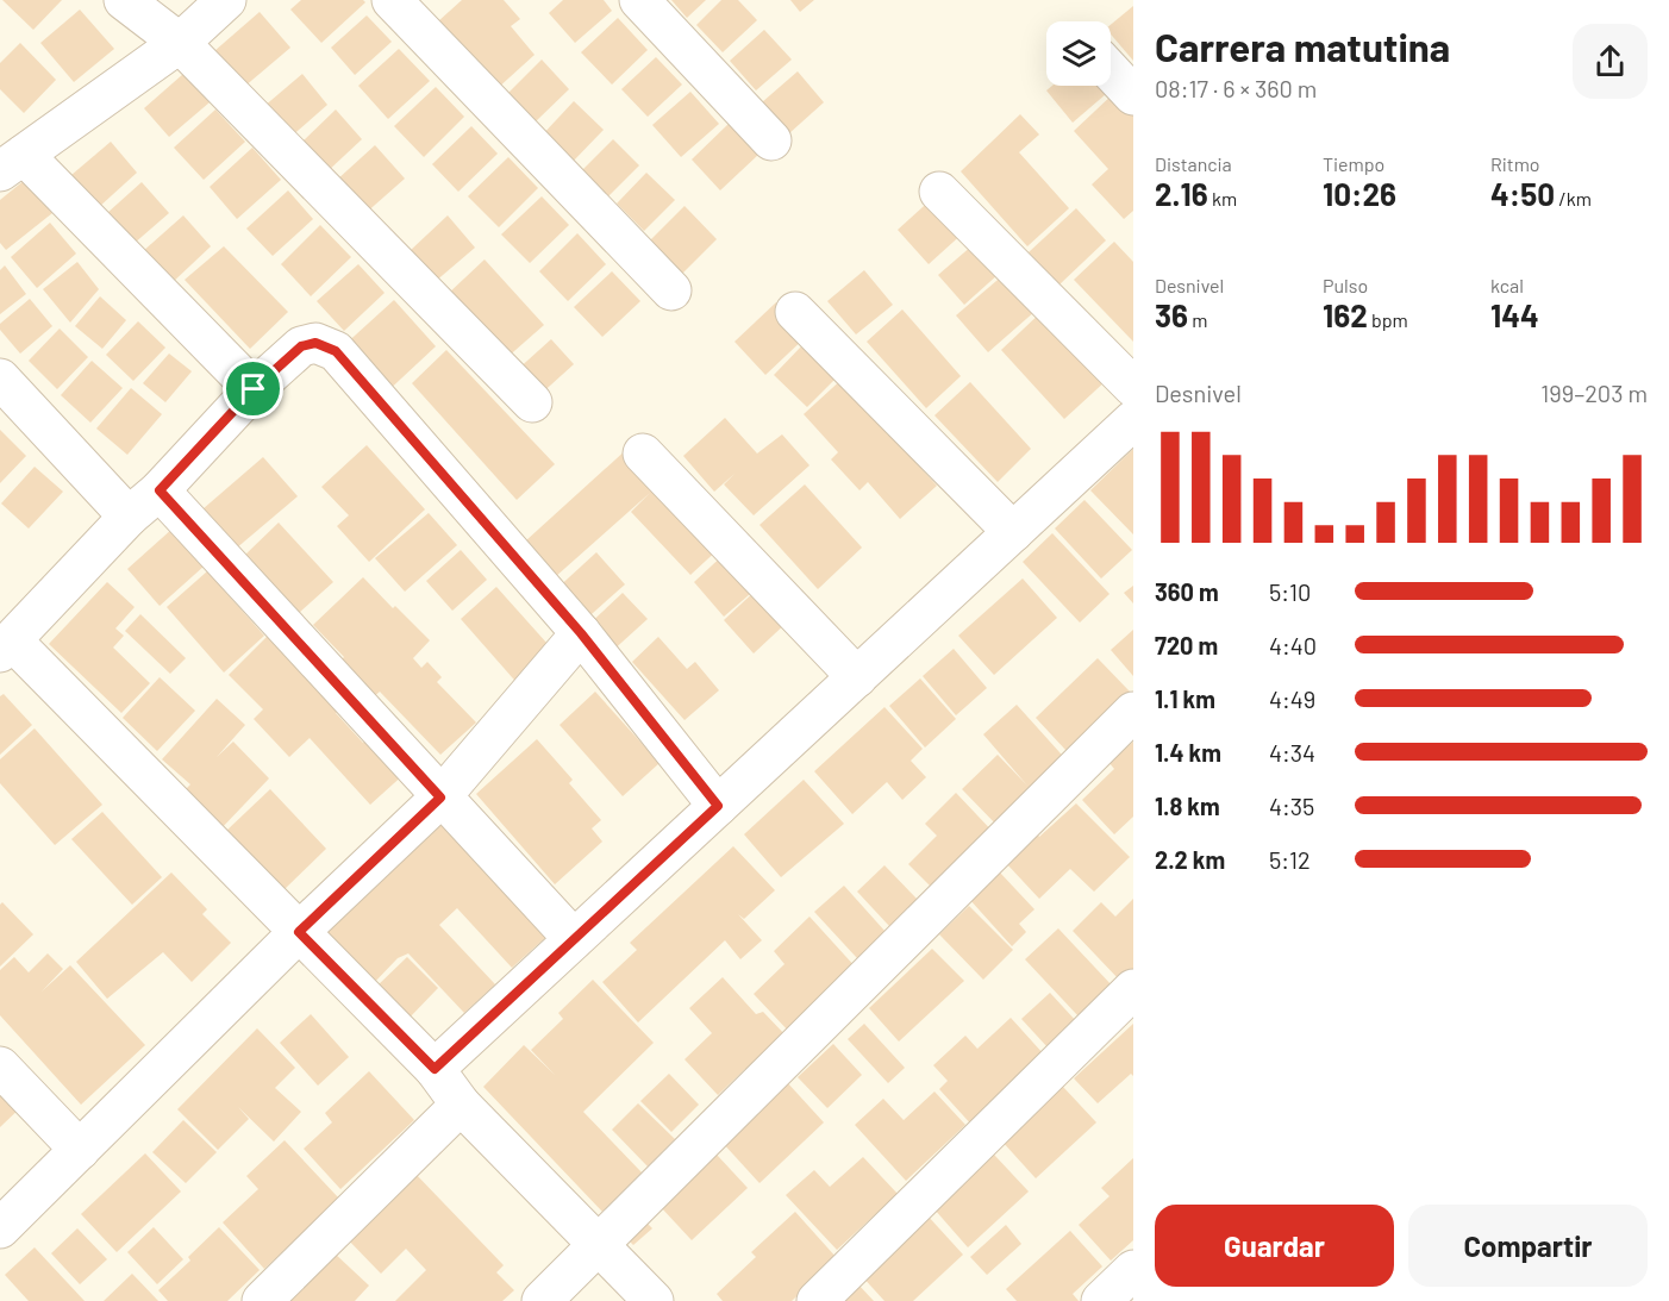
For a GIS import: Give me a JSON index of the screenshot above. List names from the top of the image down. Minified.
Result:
{"page":{"heading":["Carrera matutina","08:17 · 6 × 360 m"],"stats":[["Distancia","2.16 km"],["Tiempo","10:26"],["Ritmo","4:50 /km"],["Desnivel","36 m"],["Pulso","162 bpm"],["kcal","144"]],"chart":["Desnivel","199–203 m"],"list":[{"name":"360 m","note":"5:10"},{"name":"720 m","note":"4:40"},{"name":"1.1 km","note":"4:49"},{"name":"1.4 km","note":"4:34"},{"name":"1.8 km","note":"4:35"},{"name":"2.2 km","note":"5:12"}],"buttons":["Guardar","Compartir"]}}
